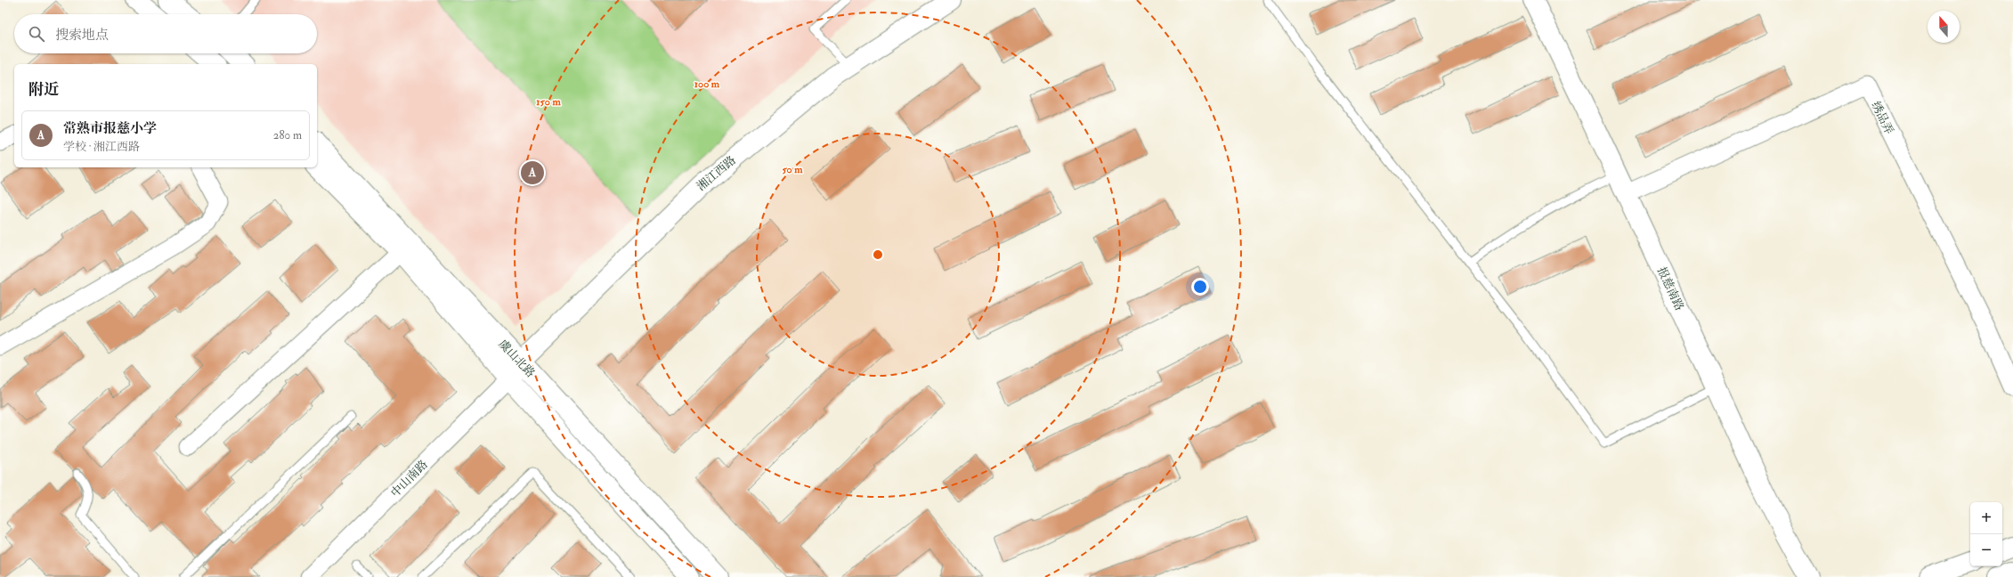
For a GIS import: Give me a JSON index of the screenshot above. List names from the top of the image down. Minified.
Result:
{"streets":{"main road":["湘江西路","报慈南路","虞山北路"],"street":["绣品弄","中山南路"]},"crossings":[["绣品弄","报慈南路"],["湘江西路","虞山北路"],["湘江西路","中山南路"],["虞山北路","中山南路"]],"north":"top","page":{"search":"搜索地点","heading":"附近","list":[{"mark":"A","name":"常熟市报慈小学","note":"学校 · 湘江西路","value":"280 m"}],"pins":"A","map_buttons":["+","−"]},"rings":["100 m","150 m","50 m"]}
